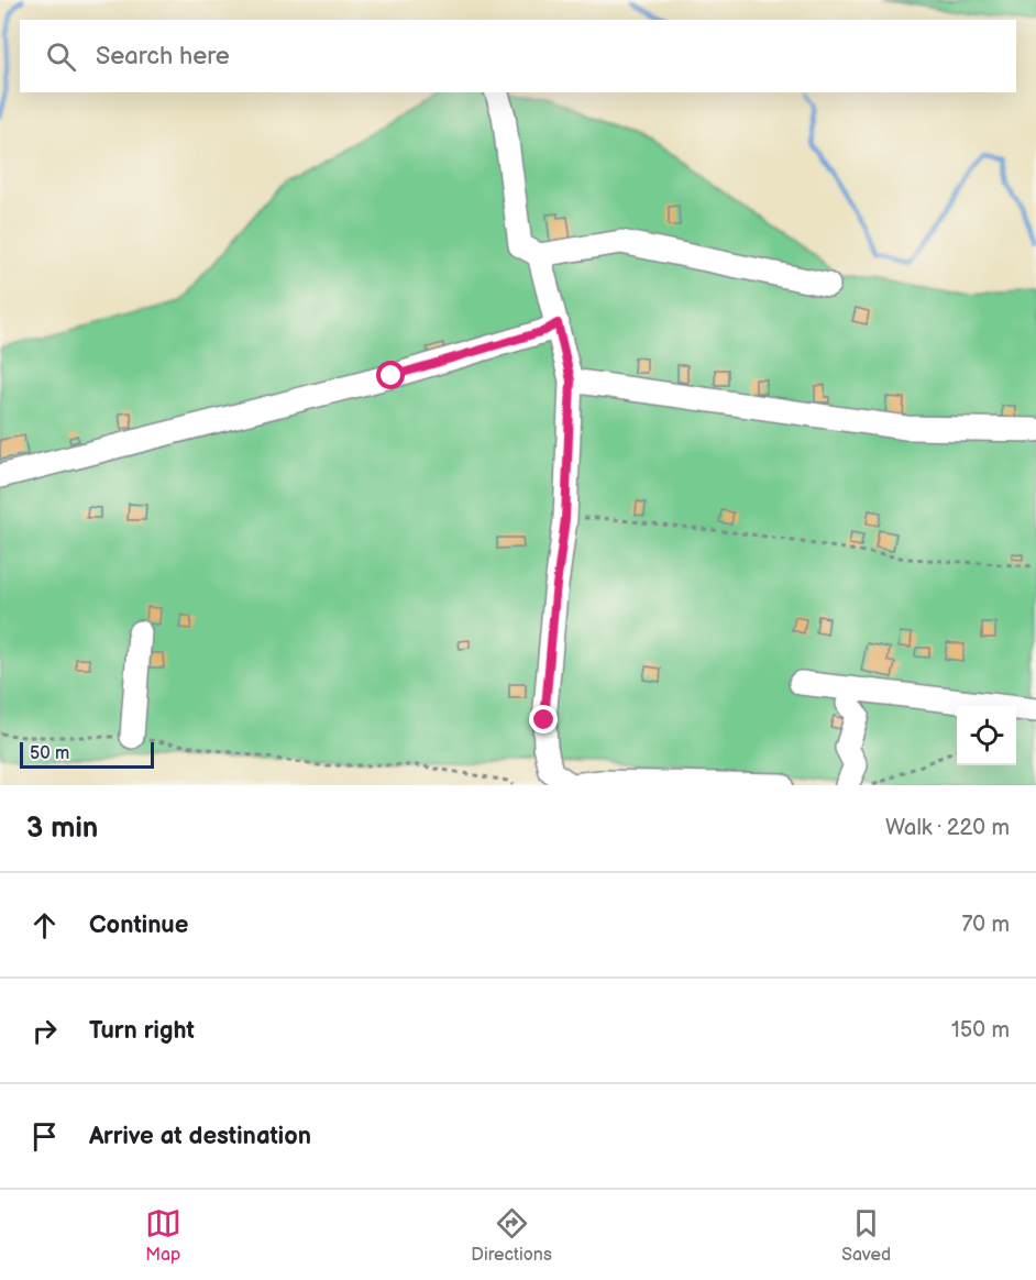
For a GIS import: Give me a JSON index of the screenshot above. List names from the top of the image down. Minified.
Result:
{"scale_bar":"50 m","page":{"search":"Search here","scale":"50 m","heading":["3 min","Walk · 220 m"],"list":[["Continue","70 m"],["Turn right","150 m"],"Arrive at destination"],"nav":["Map","Directions","Saved"]}}
